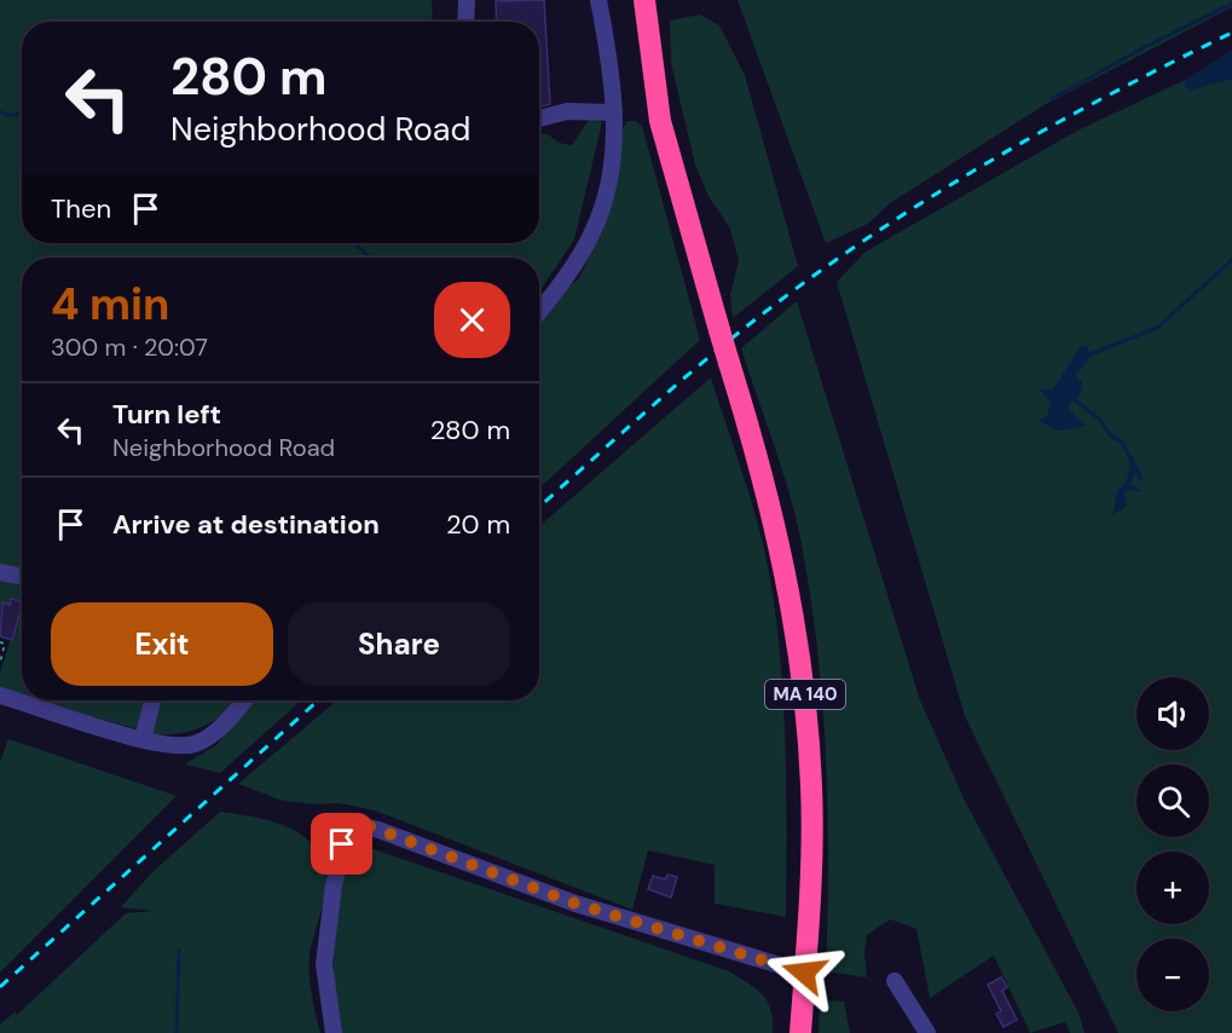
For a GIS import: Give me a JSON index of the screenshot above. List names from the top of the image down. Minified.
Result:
{"streets":{"highway":["MA 140"]},"page":{"turn":["280 m","Neighborhood Road"],"then":"Then","heading":["4 min","300 m · 20:07"],"list":[{"name":"Turn left","note":"Neighborhood Road","value":"280 m"},{"name":"Arrive at destination","value":"20 m"}],"buttons":["Exit","Share"],"map_buttons":["+","−"]}}
